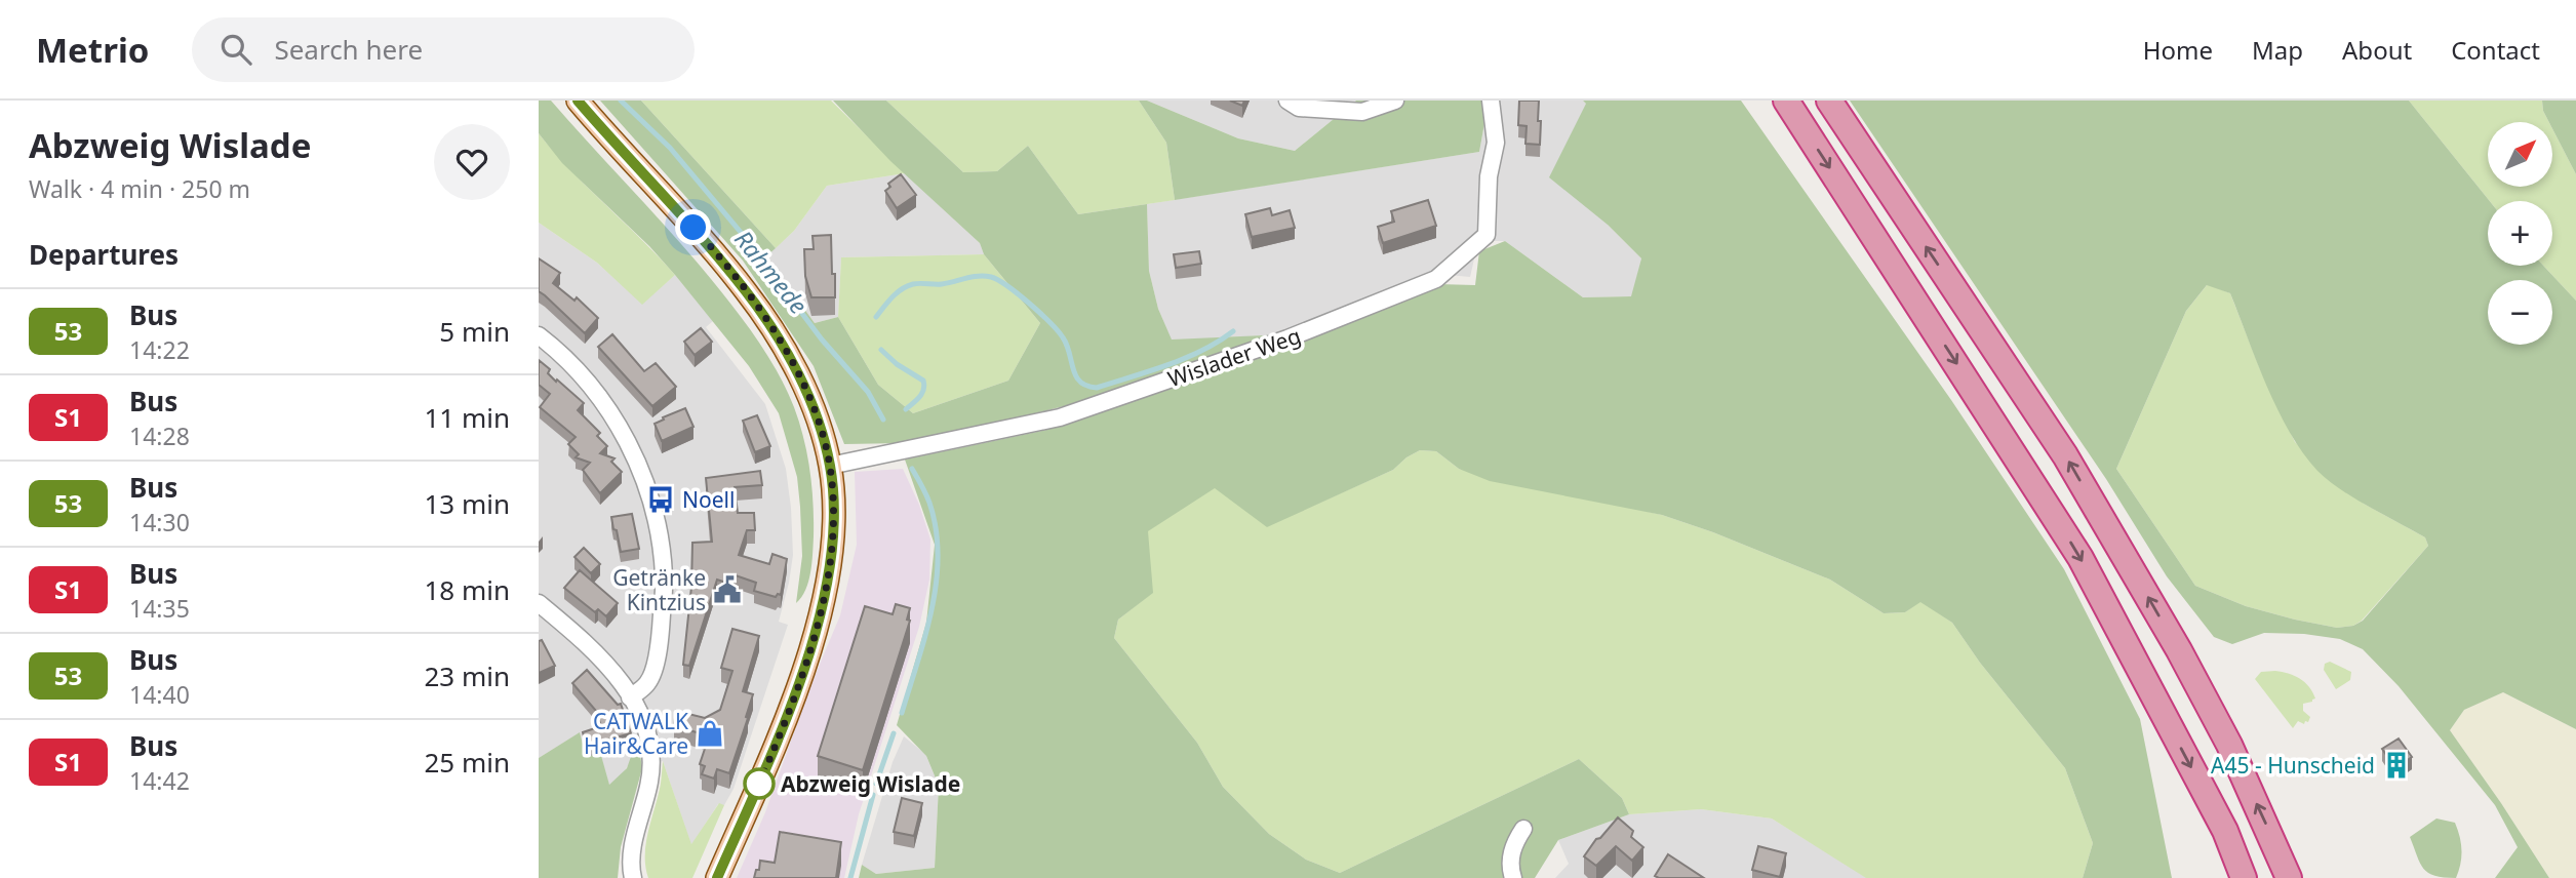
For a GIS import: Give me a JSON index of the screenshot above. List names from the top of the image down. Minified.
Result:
{"streets":{"street":["Wislader Weg"]},"water":["Rahmede"],"places":{"bus stop":["Noell"],"public building":["Getränke Kintzius"],"shop":["CATWALK Hair&Care"],"building":["A45 - Hunscheid"],"other":["Abzweig Wislade"]},"lines":["bus line 53"],"north":"top right","page":{"header":"Metrio","search":"Search here","nav":["Home","Map","About","Contact"],"heading":[["Abzweig Wislade","Walk · 4 min · 250 m"],"Departures"],"map_buttons":["+","−"],"list":[{"mark":"53","name":"Bus","note":"14:22","value":"5 min"},{"mark":"S1","name":"Bus","note":"14:28","value":"11 min"},{"mark":"53","name":"Bus","note":"14:30","value":"13 min"},{"mark":"S1","name":"Bus","note":"14:35","value":"18 min"},{"mark":"53","name":"Bus","note":"14:40","value":"23 min"},{"mark":"S1","name":"Bus","note":"14:42","value":"25 min"}]}}
